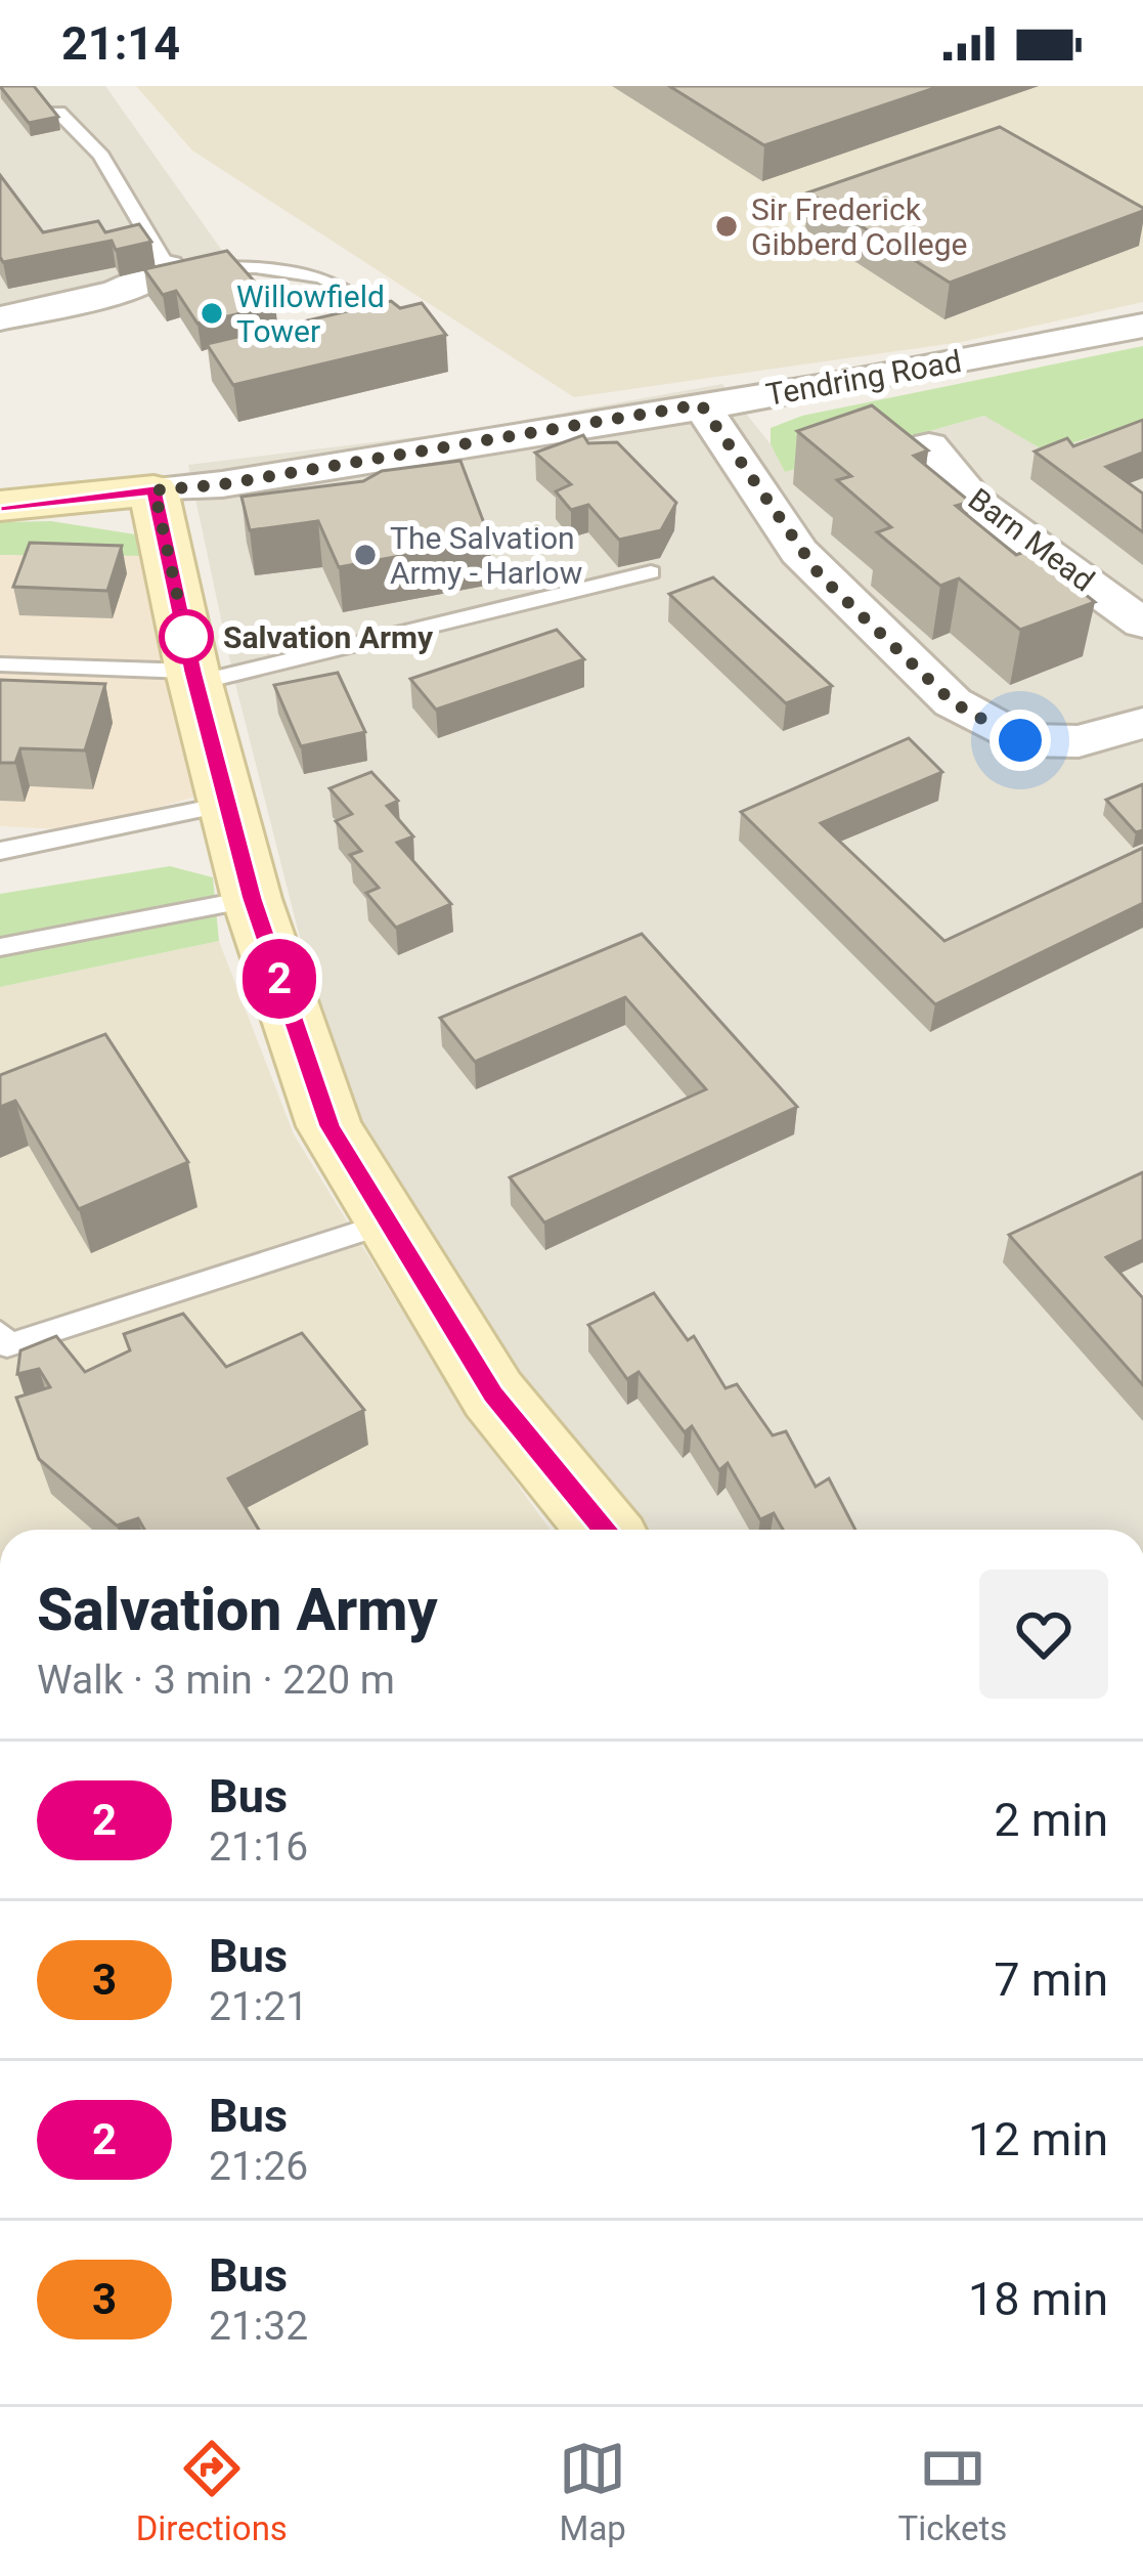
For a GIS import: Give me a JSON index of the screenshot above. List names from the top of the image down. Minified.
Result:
{"streets":{"street":["Tendring Road","Barn Mead"]},"places":["Sir Frederick Gibberd College","Willowfield Tower","The Salvation Army - Harlow","Salvation Army"],"lines":["bus line 2"],"page":{"status":"21:14","on_map":"2","heading":["Salvation Army","Walk · 3 min · 220 m"],"list":[{"mark":"2","name":"Bus","note":"21:16","value":"2 min"},{"mark":"3","name":"Bus","note":"21:21","value":"7 min"},{"mark":"2","name":"Bus","note":"21:26","value":"12 min"},{"mark":"3","name":"Bus","note":"21:32","value":"18 min"}],"tabs":["Directions","Map","Tickets"]}}
